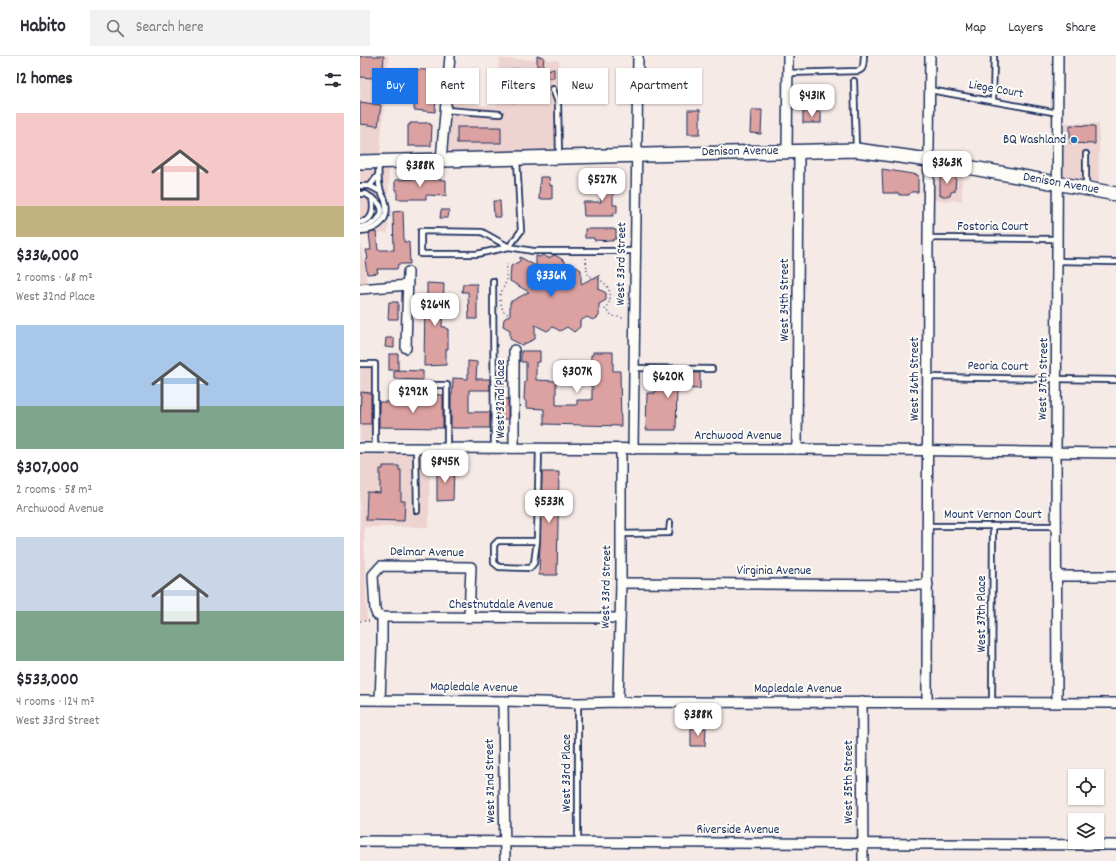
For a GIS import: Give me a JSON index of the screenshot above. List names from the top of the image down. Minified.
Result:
{"streets":{"main road":["Denison Avenue"],"street":["West 33rd Street","West 34th Street","West 36th Street","West 37th Street","West 32nd Place","Archwood Avenue","Delmar Avenue","Virginia Avenue","Chestnutdale Avenue","Mapledale Avenue","West 32nd Street","West 35th Street","Riverside Avenue"],"lane":["Liege Court","Fostoria Court","Peoria Court","Mount Vernon Court","West 37th Place","West 33rd Place"]},"crossings":[["Liege Court","West 36th Street"],["Liege Court","West 37th Street"],["Denison Avenue","West 33rd Street"],["Denison Avenue","West 34th Street"],["Denison Avenue","West 36th Street"],["Denison Avenue","West 37th Street"],["Fostoria Court","West 36th Street"],["Fostoria Court","West 37th Street"],["West 33rd Street","Archwood Avenue"],["West 33rd Street","Virginia Avenue"],["West 33rd Street","Chestnutdale Avenue"],["West 33rd Street","Mapledale Avenue"],["West 34th Street","Archwood Avenue"],["Peoria Court","West 36th Street"],["Peoria Court","West 37th Street"],["West 36th Street","Archwood Avenue"],["West 36th Street","Mount Vernon Court"],["West 36th Street","Virginia Avenue"],["West 36th Street","Mapledale Avenue"],["West 37th Street","Archwood Avenue"],["West 37th Street","Mount Vernon Court"],["West 37th Street","Mapledale Avenue"],["West 32nd Place","Archwood Avenue"],["Mount Vernon Court","West 37th Place"],["Delmar Avenue","Chestnutdale Avenue"],["West 37th Place","Mapledale Avenue"],["Mapledale Avenue","West 33rd Place"],["Mapledale Avenue","West 32nd Street"],["Mapledale Avenue","West 35th Street"],["West 33rd Place","Riverside Avenue"],["West 32nd Street","Riverside Avenue"],["West 35th Street","Riverside Avenue"]],"places":["BQ Washland"],"page":{"header":"Habito","search":"Search here","nav":["Map","Layers","Share"],"heading":"12 homes","chip":["Buy","Rent","Filters","New","Apartment"],"price":["$431K","$363K","$388K","$527K","$336K","$264K","$307K","$620K","$292K","$845K","$533K","$388K"],"list":[{"name":"$336,000","note":"2 rooms · 68 m² · West 32nd Place"},{"name":"$307,000","note":"2 rooms · 58 m² · Archwood Avenue"},{"name":"$533,000","note":"4 rooms · 124 m² · West 33rd Street"}]}}
